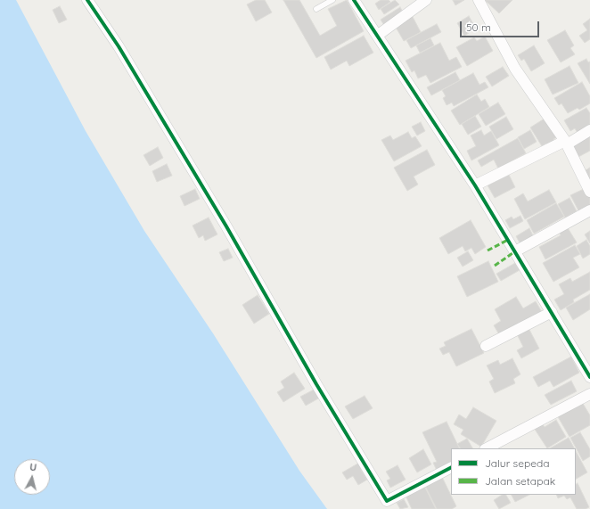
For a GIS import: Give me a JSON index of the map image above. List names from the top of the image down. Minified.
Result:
{"legend":["Jalur sepeda","Jalan setapak"],"scale_bar":"50 m","north":"top"}
